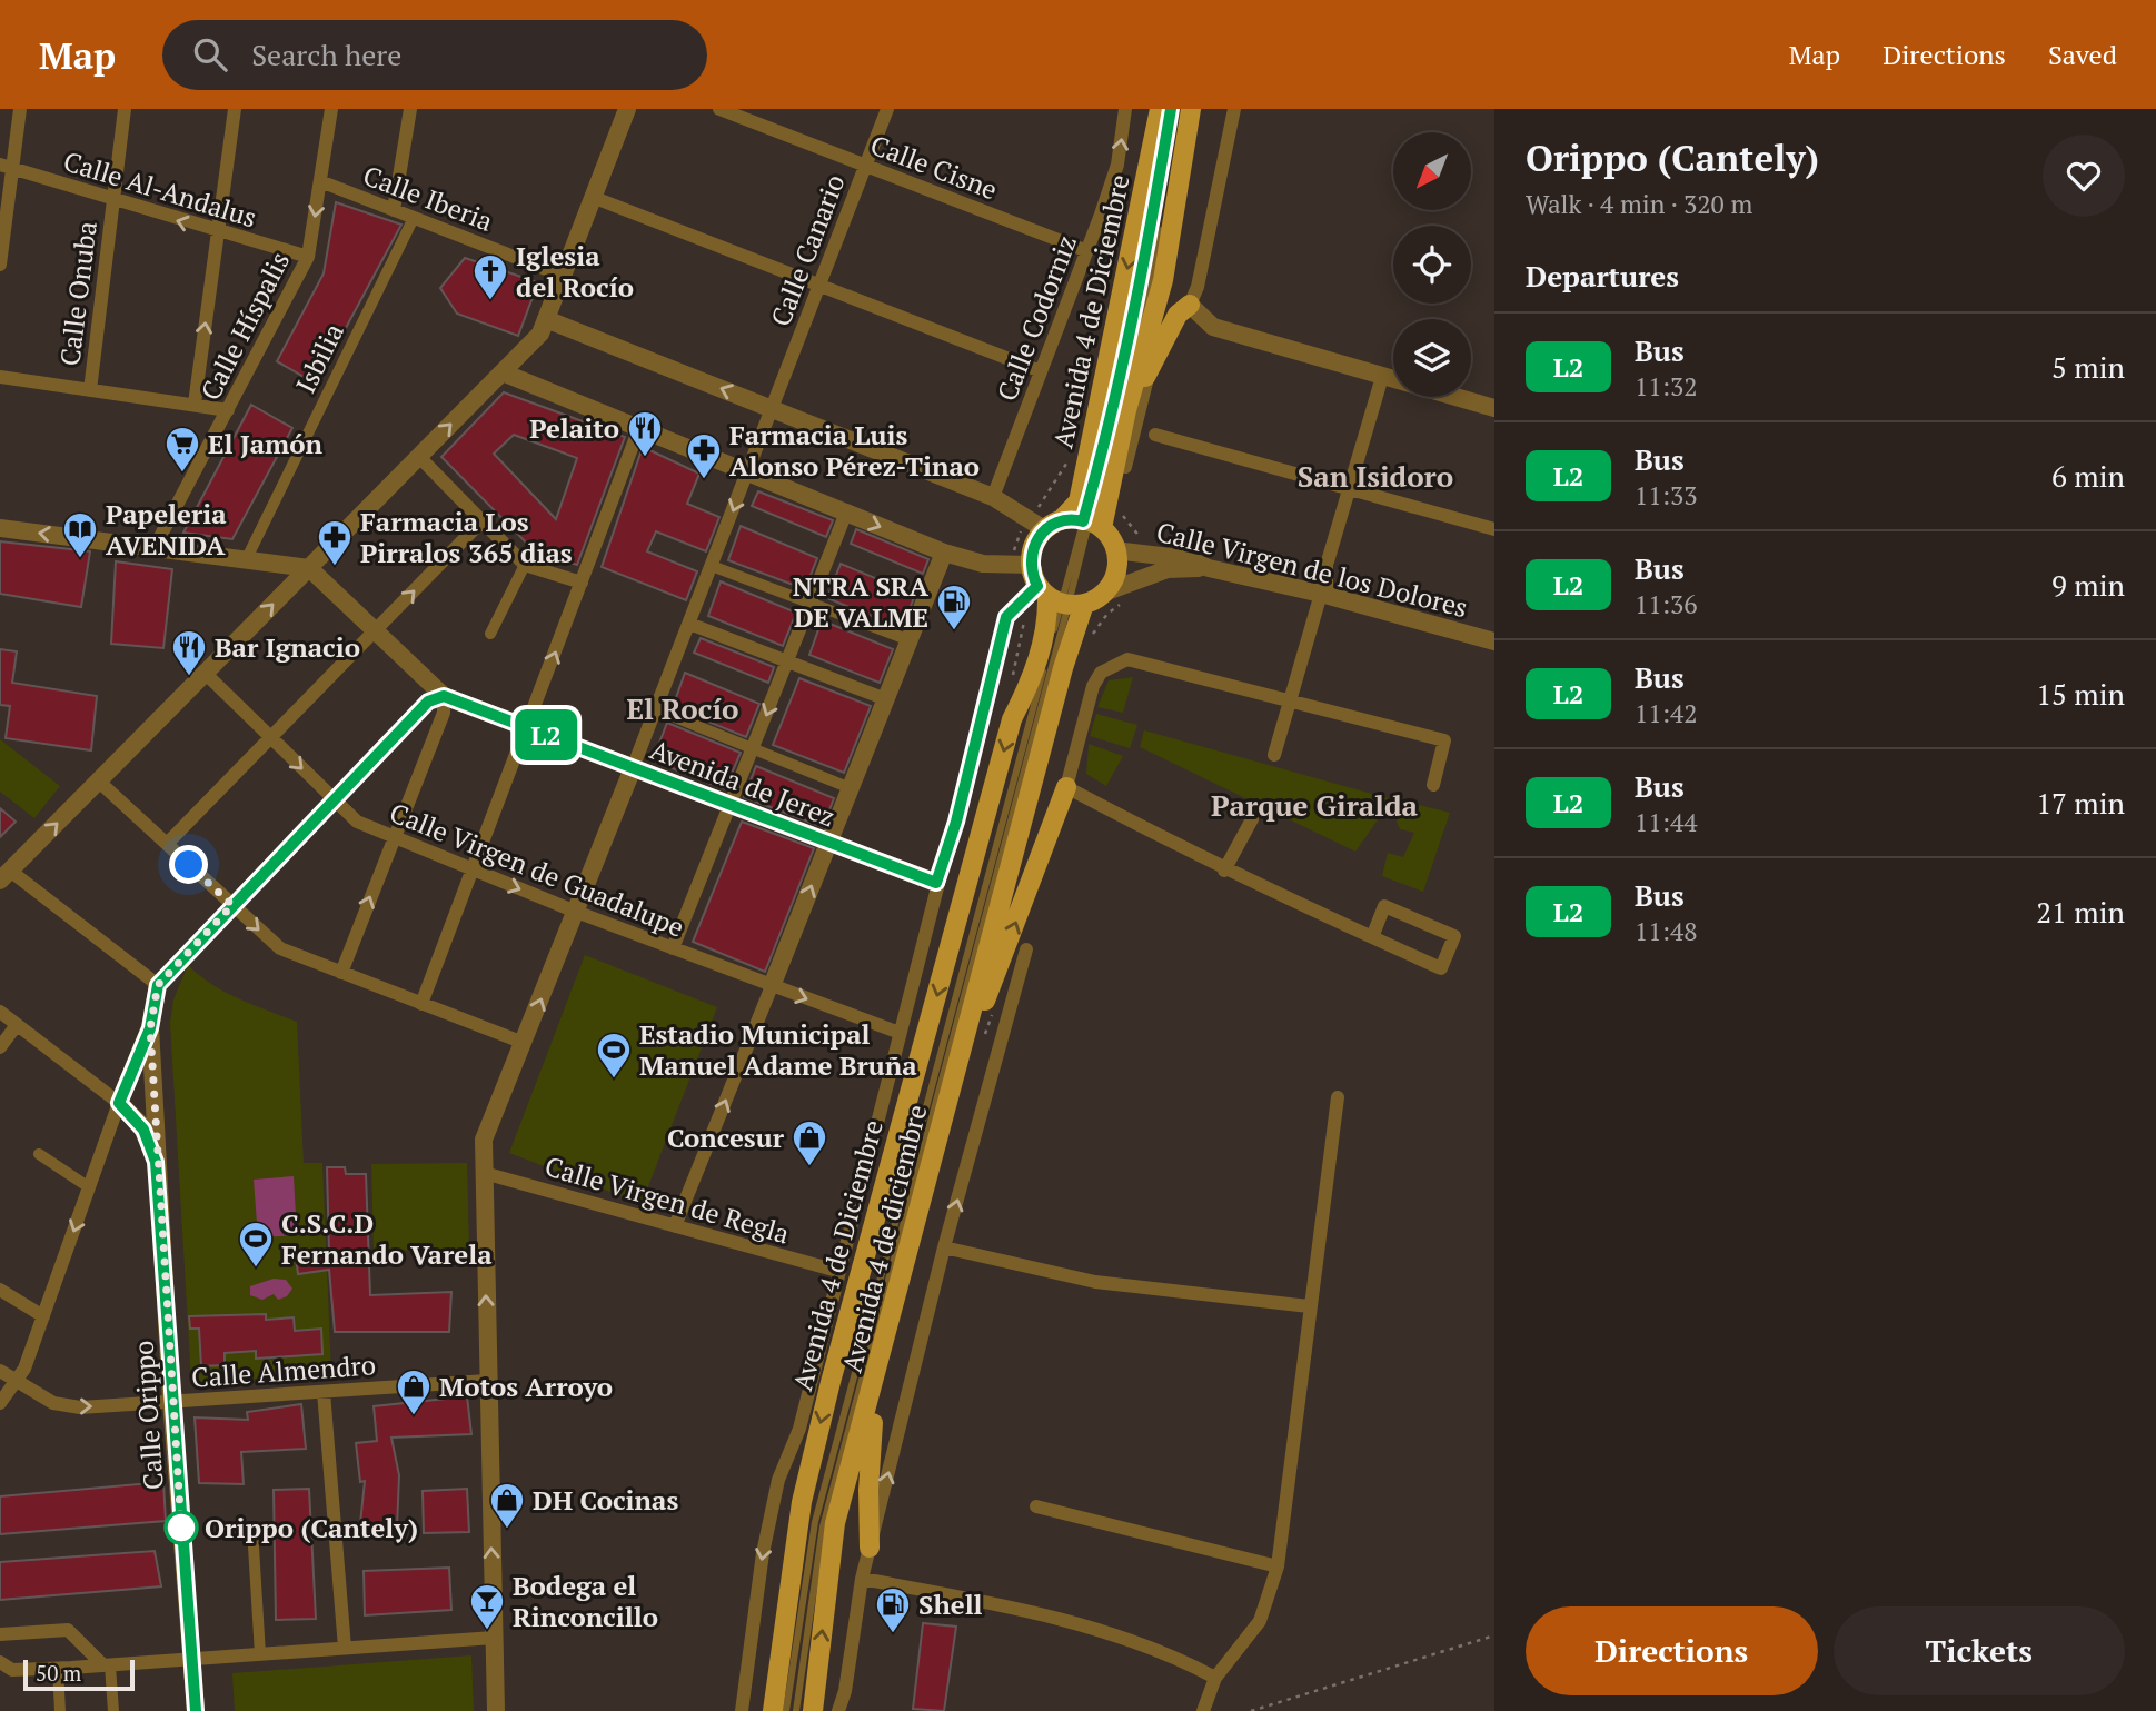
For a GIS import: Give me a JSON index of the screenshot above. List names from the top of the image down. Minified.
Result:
{"streets":{"main road":["Avenida 4 de Diciembre","Avenida 4 de diciembre"],"street":["Calle Cisne","Calle Al-Andalus","Calle Iberia","Calle Canario","Calle Onuba","Calle Codorniz","Calle Híspalis","Isbilia","Calle Virgen de los Dolores","Avenida de Jerez","Calle Virgen de Guadalupe","Calle Virgen de Regla","Calle Almendro","Calle Orippo"]},"crossings":[["Calle Cisne","Calle Canario"],["Calle Cisne","Calle Codorniz"],["Calle Al-Andalus","Calle Onuba"],["Calle Al-Andalus","Calle Híspalis"],["Calle Iberia","Calle Híspalis"],["Calle Iberia","Isbilia"],["Calle Canario","Avenida de Jerez"],["Avenida 4 de Diciembre","Avenida 4 de diciembre"],["Calle Almendro","Calle Orippo"]],"one_way":["Calle Virgen de Guadalupe"],"districts":["San Isidoro","El Rocío","Parque Giralda"],"places":{"church":["Iglesia del Rocío"],"restaurant":["Pelaito","Bar Ignacio"],"supermarket":["El Jamón"],"pharmacy":["Farmacia Luis Alonso Pérez-Tinao","Farmacia Los Pirralos 365 dias"],"library":["Papeleria AVENIDA"],"fuel station":["NTRA SRA DE VALME","Shell"],"sports":["Estadio Municipal Manuel Adame Bruña","C.S.C.D Fernando Varela"],"shop":["Concesur","Motos Arroyo","DH Cocinas"],"other":["Orippo (Cantely)"],"bar":["Bodega el Rinconcillo"]},"lines":["bus line L2"],"scale_bar":"50 m","north":"bottom left","page":{"header":"Map","search":"Search here","nav":["Map","Directions","Saved"],"on_map":"L2","heading":[["Orippo (Cantely)","Walk · 4 min · 320 m"],"Departures"],"list":[{"mark":"L2","name":"Bus","note":"11:32","value":"5 min"},{"mark":"L2","name":"Bus","note":"11:33","value":"6 min"},{"mark":"L2","name":"Bus","note":"11:36","value":"9 min"},{"mark":"L2","name":"Bus","note":"11:42","value":"15 min"},{"mark":"L2","name":"Bus","note":"11:44","value":"17 min"},{"mark":"L2","name":"Bus","note":"11:48","value":"21 min"}],"buttons":["Directions","Tickets"],"scale":"50 m"}}
